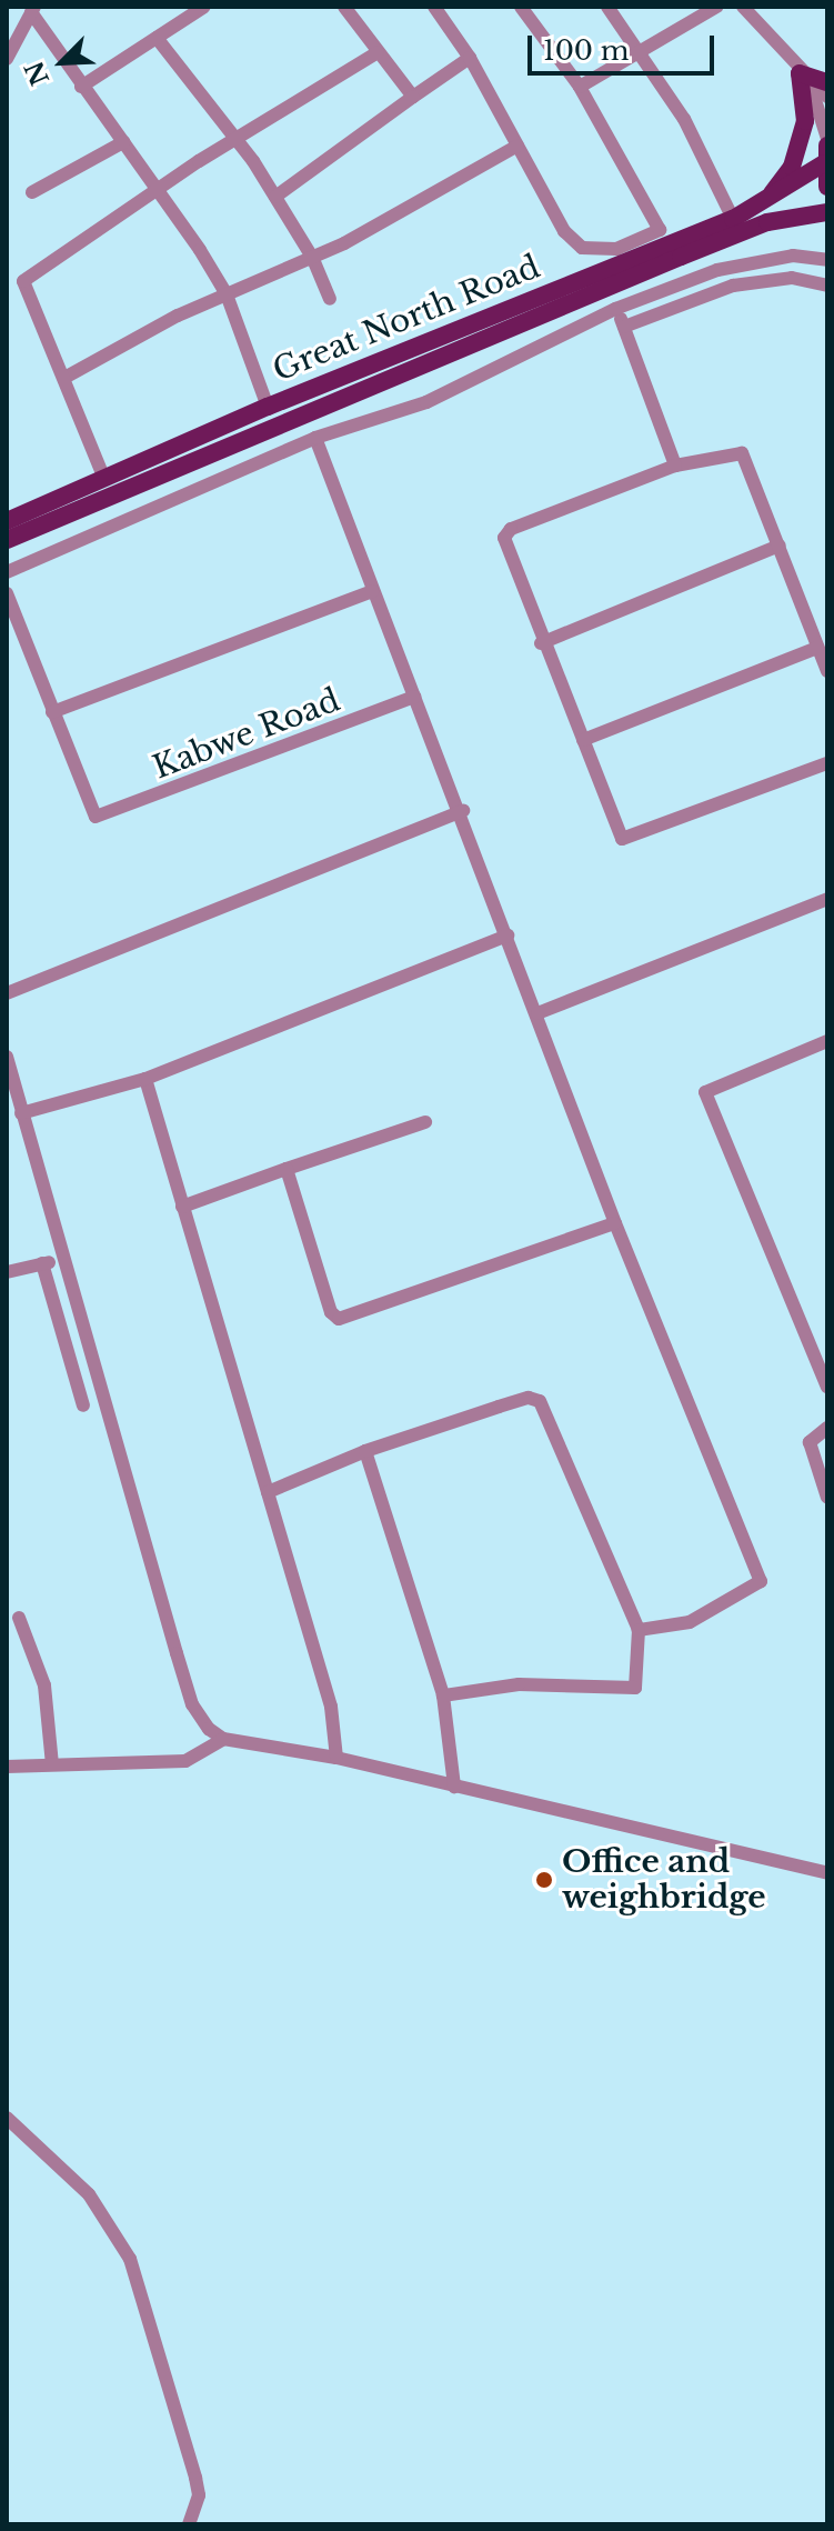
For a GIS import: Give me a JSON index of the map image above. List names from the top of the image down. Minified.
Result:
{"streets":{"main road":["Great North Road"],"street":["Kabwe Road"]},"places":["Office and weighbridge"],"scale_bar":"100 m","north":"bottom left"}
